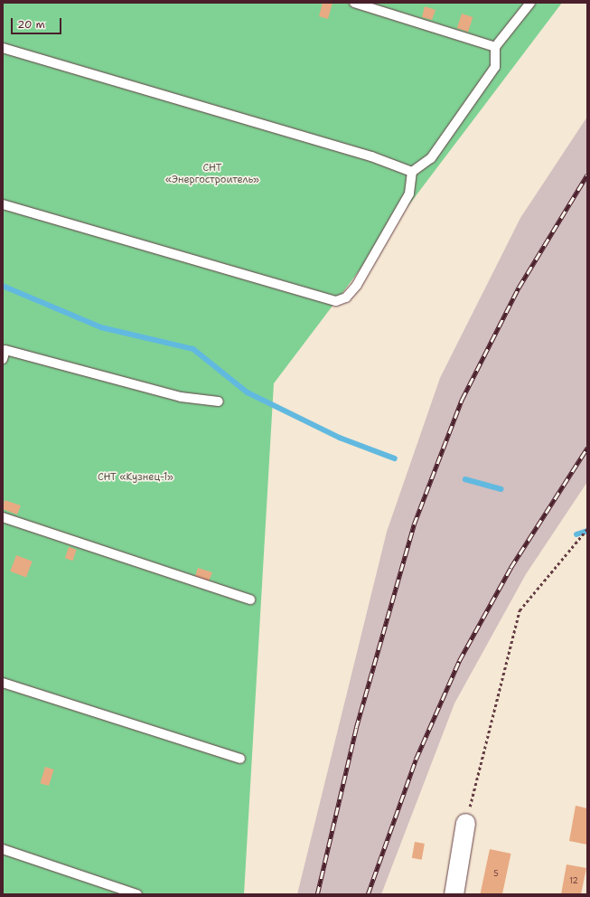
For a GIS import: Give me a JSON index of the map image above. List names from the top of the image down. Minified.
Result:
{"parks":["СНТ «Энергостроитель»","СНТ «Кузнец-1»"],"house_numbers":["5","12"],"scale_bar":"20 m"}
